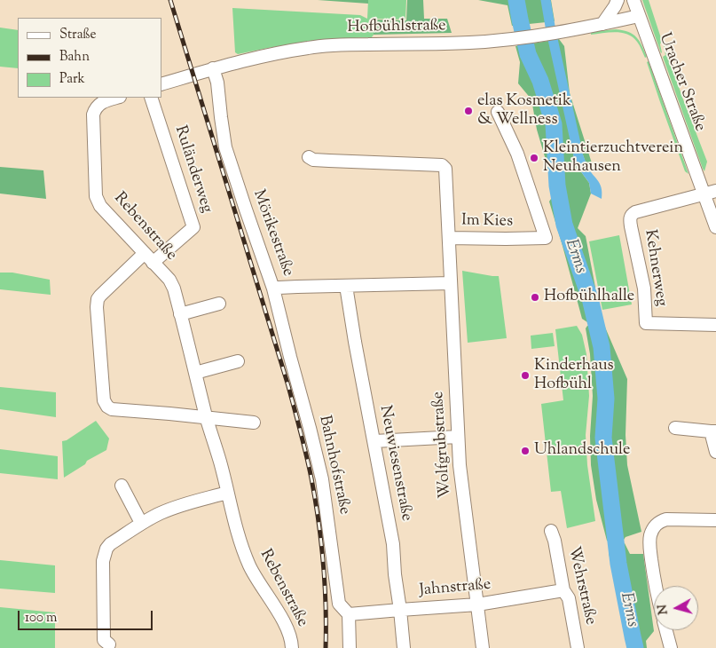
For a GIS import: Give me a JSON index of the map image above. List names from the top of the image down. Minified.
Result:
{"streets":{"street":["Hofbühlstraße","Uracher Straße","Ruländerweg","Im Kies","Rebenstraße","Mörikestraße","Kehnerweg","Wolfgrubstraße","Neuwiesenstraße","Bahnhofstraße","Wehrstraße","Jahnstraße"]},"crossings":[["Hofbühlstraße","Uracher Straße"],["Hofbühlstraße","Mörikestraße"],["Uracher Straße","Kehnerweg"],["Ruländerweg","Rebenstraße"],["Im Kies","Wolfgrubstraße"],["Mörikestraße","Wolfgrubstraße"],["Mörikestraße","Neuwiesenstraße"],["Mörikestraße","Bahnhofstraße"],["Wolfgrubstraße","Jahnstraße"],["Neuwiesenstraße","Jahnstraße"],["Bahnhofstraße","Jahnstraße"],["Wehrstraße","Jahnstraße"]],"water":["Erms"],"places":["elas Kosmetik & Wellness","Kleintierzuchtverein Neuhausen","Hofbühlhalle","Kinderhaus Hofbühl","Uhlandschule"],"legend":["Straße","Bahn","Park"],"scale_bar":"100 m","north":"left"}
